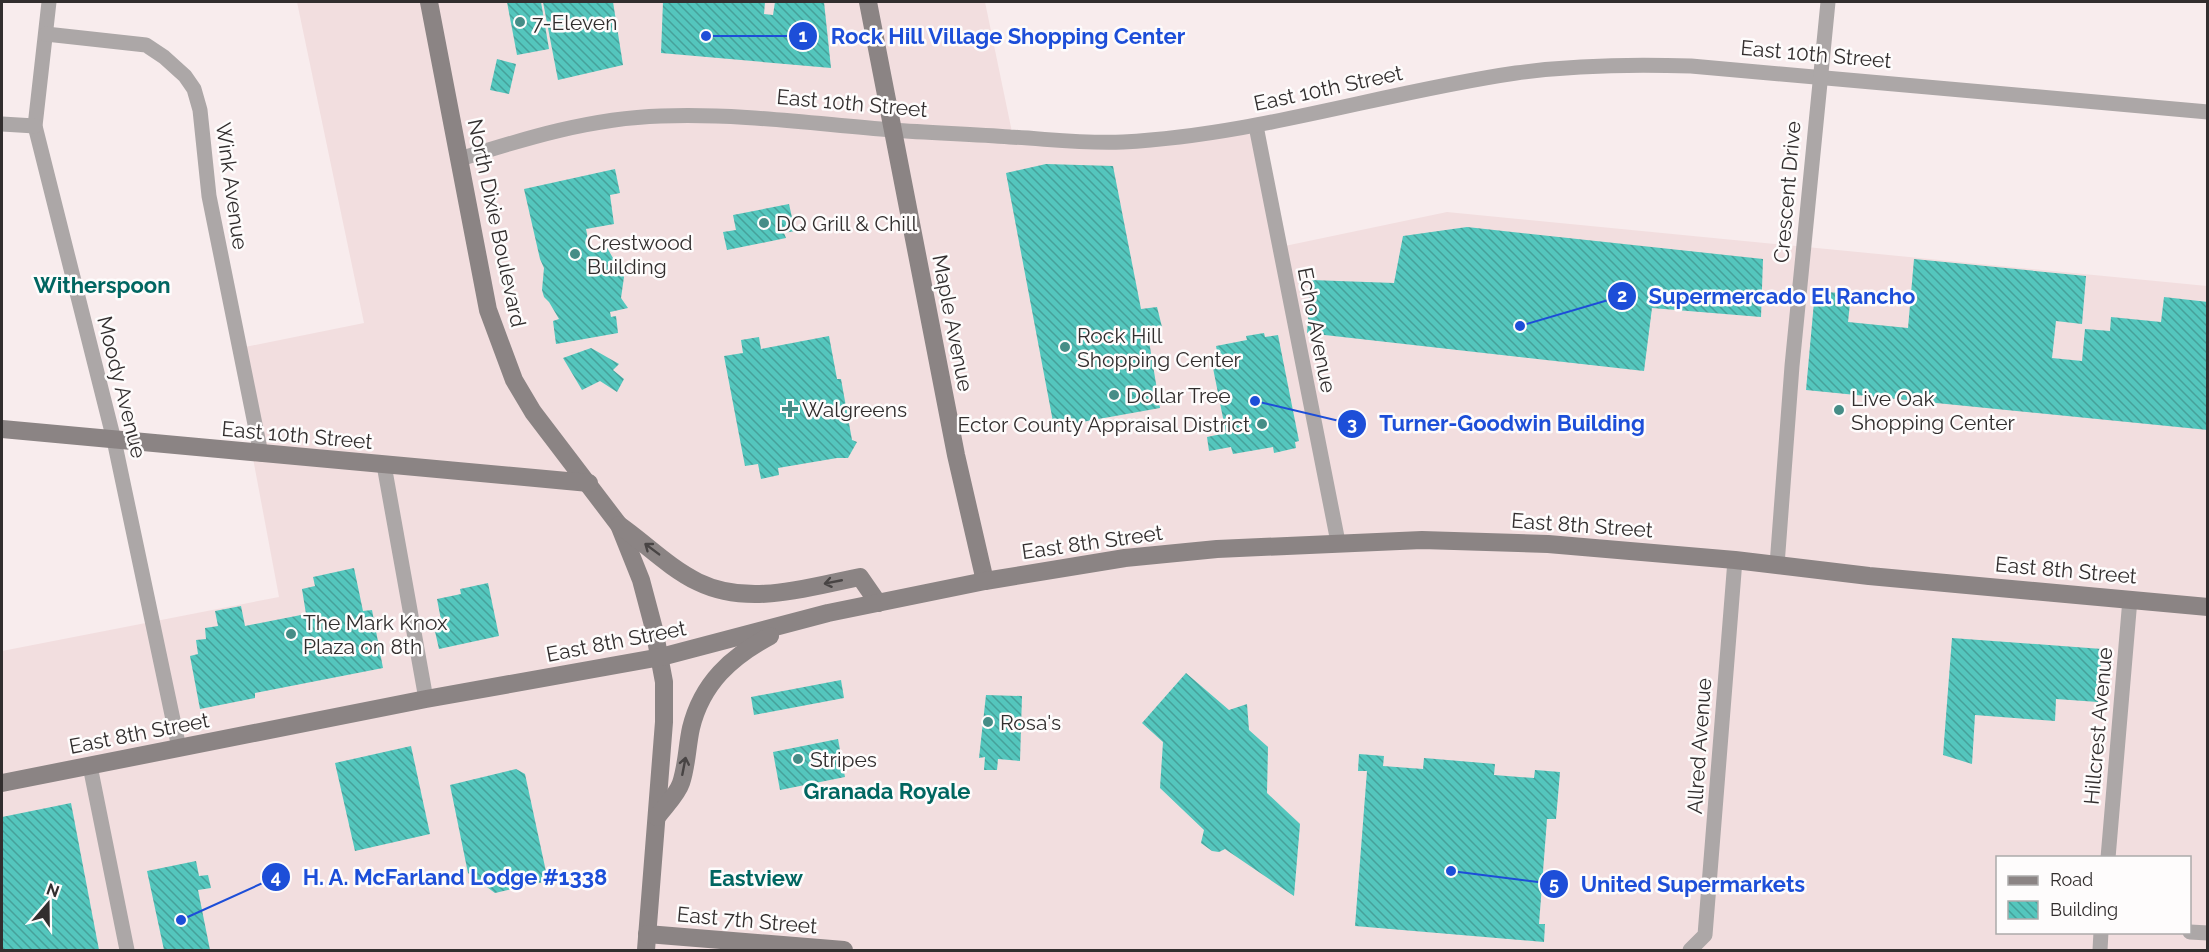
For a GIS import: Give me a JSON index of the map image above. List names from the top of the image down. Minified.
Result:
{"streets":{"main road":["East 10th Street","North Dixie Boulevard","Maple Avenue","East 8th Street","East 7th Street"],"street":["Wink Avenue","Crescent Drive","Echo Avenue","Moody Avenue","Hillcrest Avenue","Allred Avenue"]},"crossings":[["East 10th Street","Wink Avenue"],["East 10th Street","Crescent Drive"],["East 10th Street","North Dixie Boulevard"],["East 10th Street","Maple Avenue"],["East 10th Street","Echo Avenue"],["East 10th Street","Moody Avenue"],["Wink Avenue","Moody Avenue"],["Crescent Drive","East 8th Street"],["North Dixie Boulevard","East 8th Street"],["North Dixie Boulevard","East 7th Street"],["Maple Avenue","East 8th Street"],["Echo Avenue","East 8th Street"],["Moody Avenue","East 8th Street"],["East 8th Street","Hillcrest Avenue"],["East 8th Street","Allred Avenue"]],"districts":["Witherspoon","Granada Royale","Eastview"],"places":{"other":["7-Eleven","Rock Hill Village Shopping Center","DQ Grill & Chill","Crestwood Building","Supermercado El Rancho","Rock Hill Shopping Center","Dollar Tree","Turner-Goodwin Building","Live Oak Shopping Center","Ector County Appraisal District","The Mark Knox Plaza on 8th","Rosa's","Stripes","United Supermarkets","H. A. McFarland Lodge #1338"],"health":["Walgreens"]},"legend":["Road","Building"],"north":"top"}
